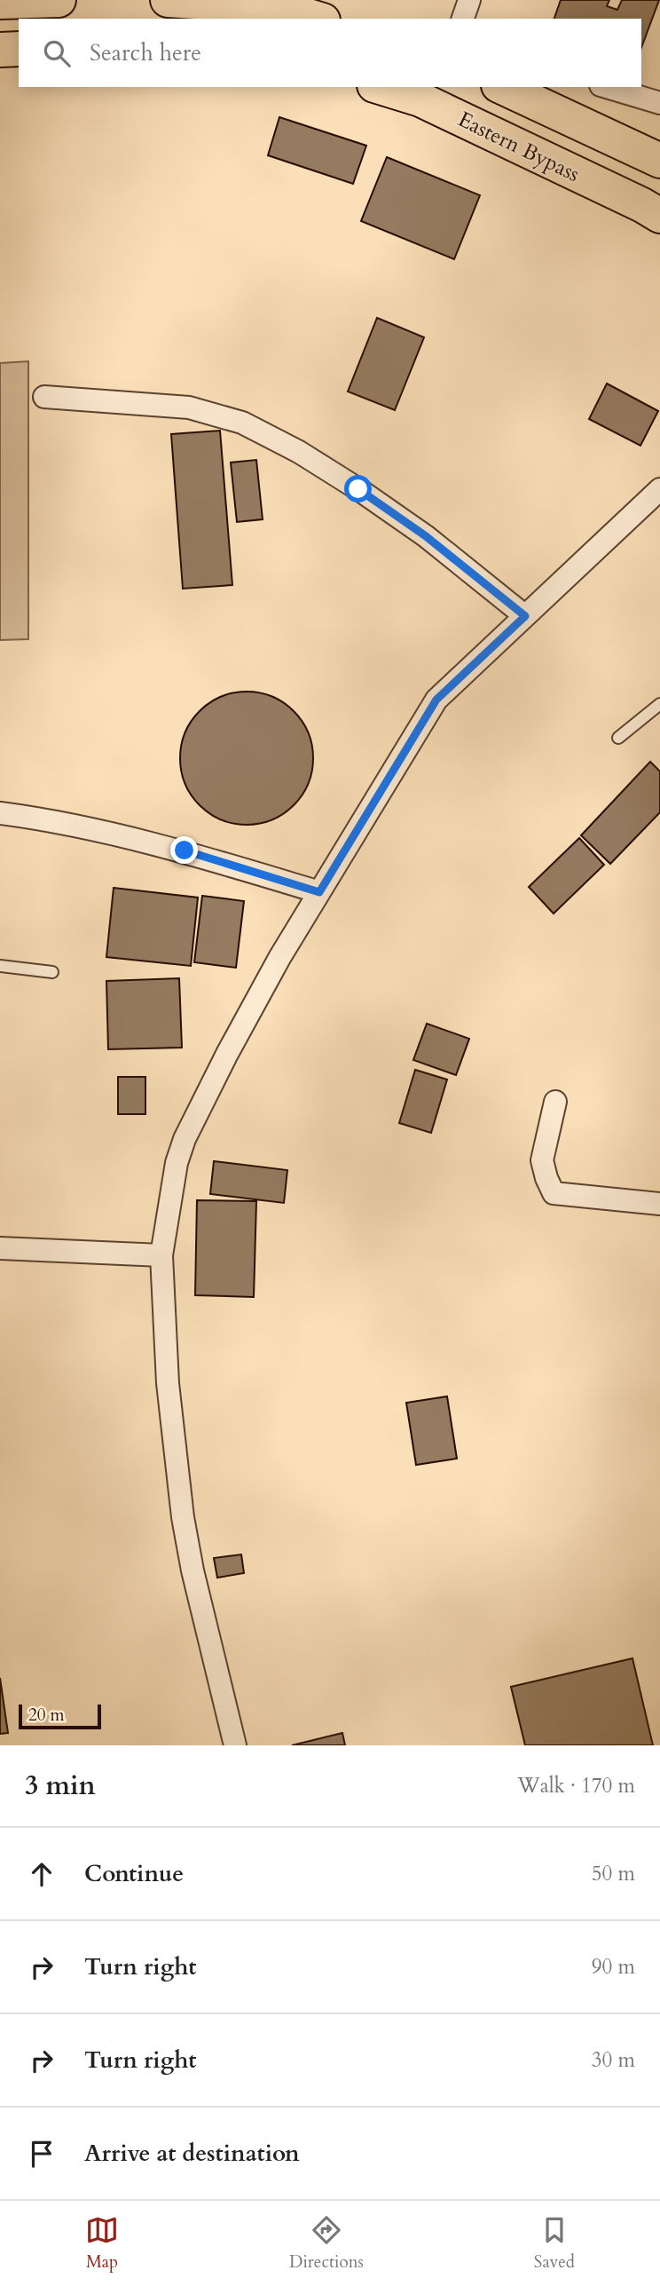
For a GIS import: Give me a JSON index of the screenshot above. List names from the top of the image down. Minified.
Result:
{"streets":{"highway":["Eastern Bypass"]},"scale_bar":"20 m","page":{"search":"Search here","scale":"20 m","heading":["3 min","Walk · 170 m"],"list":[["Continue","50 m"],["Turn right","90 m"],["Turn right","30 m"],"Arrive at destination"],"nav":["Map","Directions","Saved"]}}
